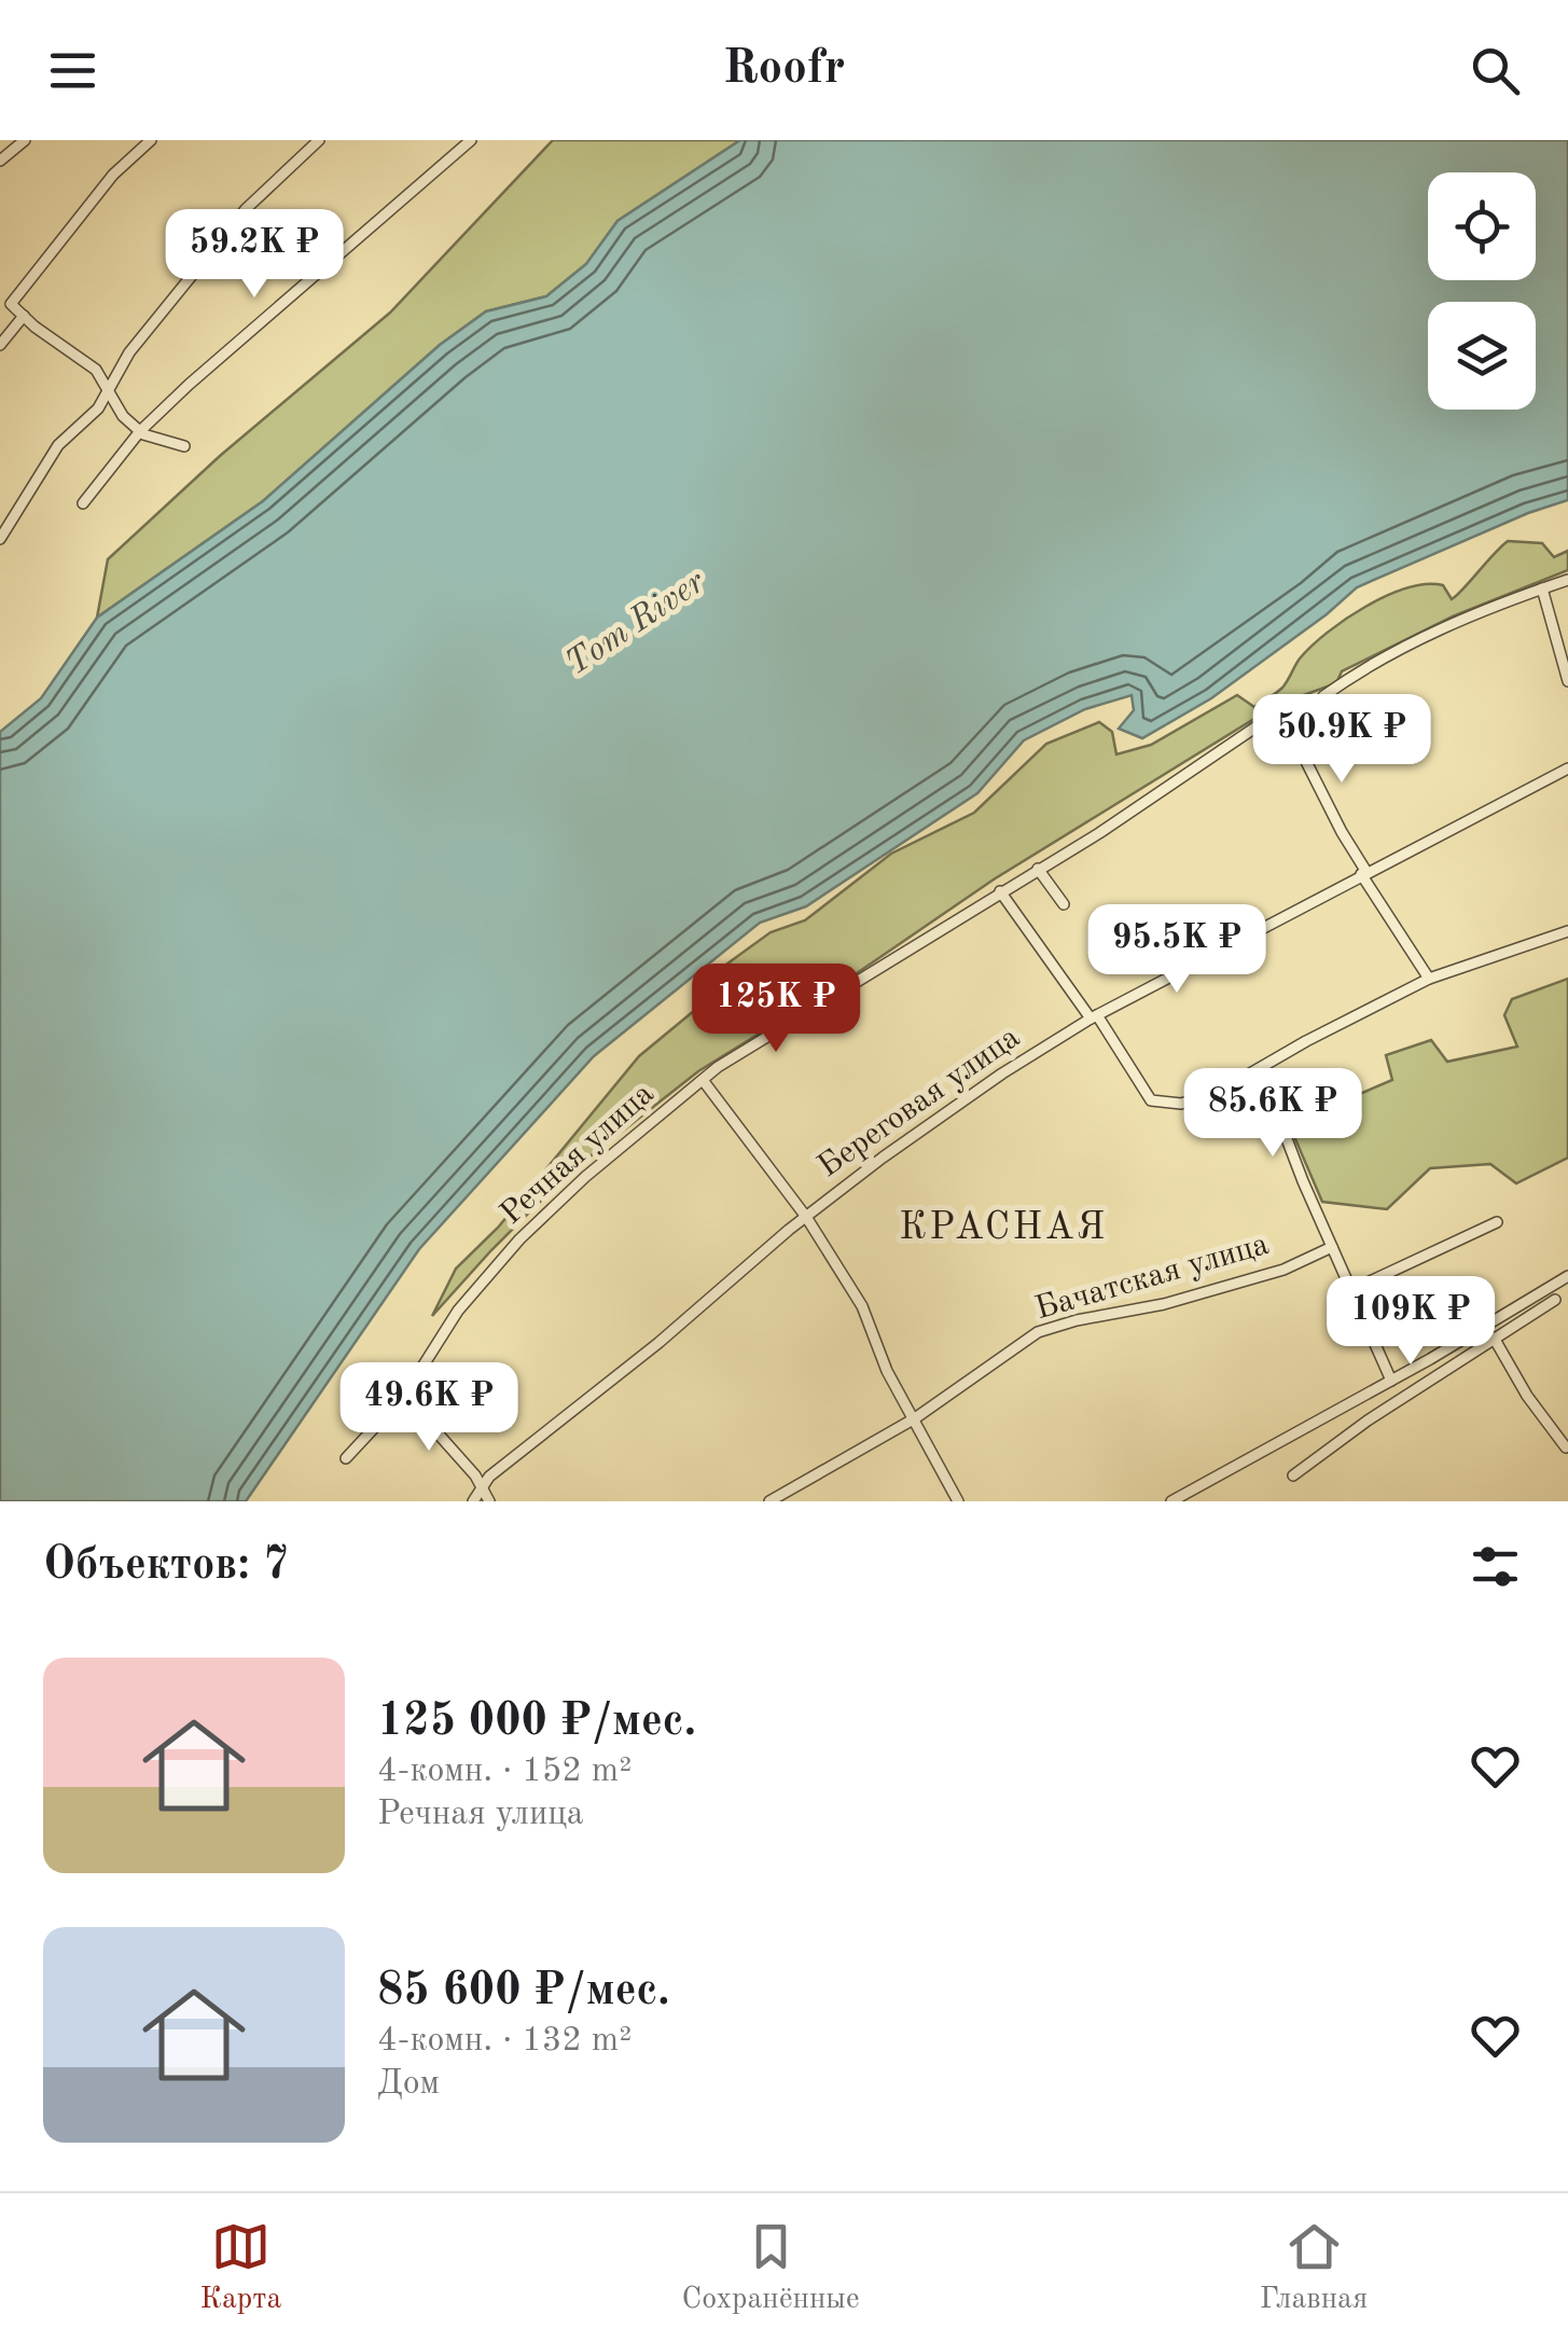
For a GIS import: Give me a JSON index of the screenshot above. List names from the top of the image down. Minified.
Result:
{"streets":{"street":["Береговая улица","Речная улица","Бачатская улица"]},"crossings":[["Береговая улица","Речная улица"]],"districts":["КРАСНАЯ"],"water":["Tom River"],"page":{"header":"Roofr","price":["59.2K ₽","50.9K ₽","95.5K ₽","125K ₽","85.6K ₽","109K ₽","49.6K ₽"],"heading":"Объектов: 7","list":[{"name":"125 000 ₽/мес.","note":"4-комн. · 152 m² · Речная улица"},{"name":"85 600 ₽/мес.","note":"4-комн. · 132 m² · Дом"}],"tabs":["Карта","Сохранённые","Главная"]}}
